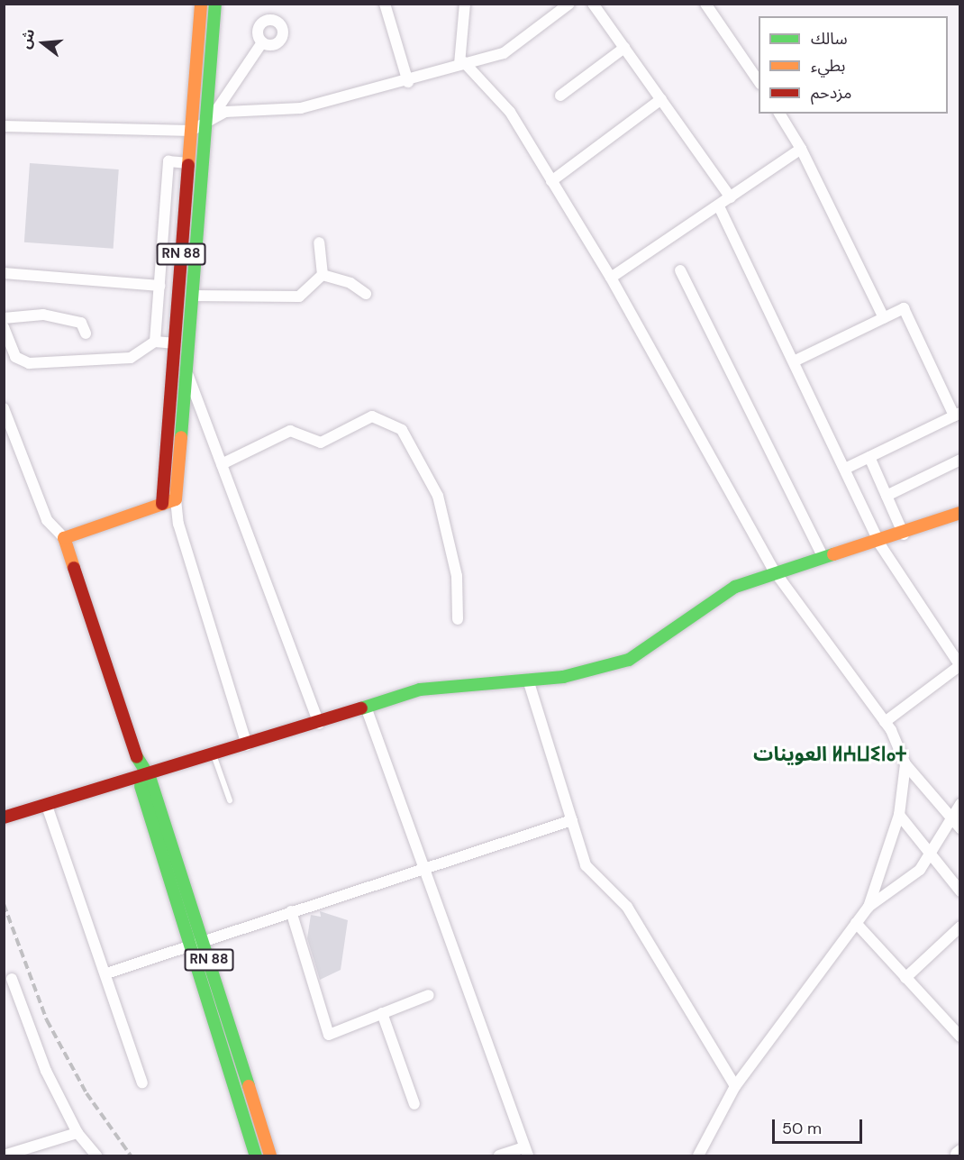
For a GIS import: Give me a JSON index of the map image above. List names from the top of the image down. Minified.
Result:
{"streets":{"main road":["RN 88"]},"districts":["العوينات ⵍⵄⵡⵉⵏⴰⵜ"],"legend":["سالك","بطيء","مزدحم"],"scale_bar":"50 m","north":"left"}
